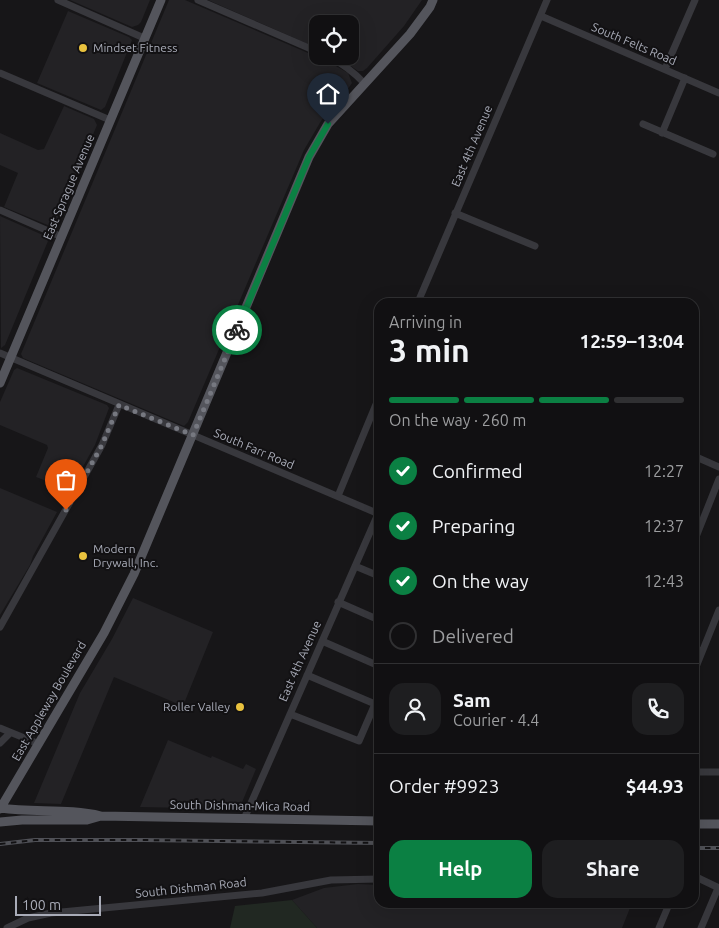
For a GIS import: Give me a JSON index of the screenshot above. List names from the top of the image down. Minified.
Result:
{"streets":{"main road":["East Sprague Avenue","East Appleway Boulevard","South Dishman-Mica Road"],"street":["South Felts Road","East 4th Avenue","South Farr Road","South Dishman Road"]},"crossings":[["South Felts Road","East 4th Avenue"],["East 4th Avenue","South Dishman-Mica Road"],["East Sprague Avenue","South Farr Road"],["South Farr Road","East Appleway Boulevard"],["East Appleway Boulevard","South Dishman-Mica Road"]],"places":["Mindset Fitness","Modern Drywall, Inc.","Roller Valley"],"scale_bar":"100 m","page":{"heading":["3 min","Arriving in","12:59–13:04"],"panel":["Sam","Courier · 4.4","Order #9923","$44.93"],"bar":"On the way · 260 m","list":[["Confirmed","12:27"],["Preparing","12:37"],["On the way","12:43"],"Delivered"],"buttons":["Help","Share"],"scale":"100 m"}}
